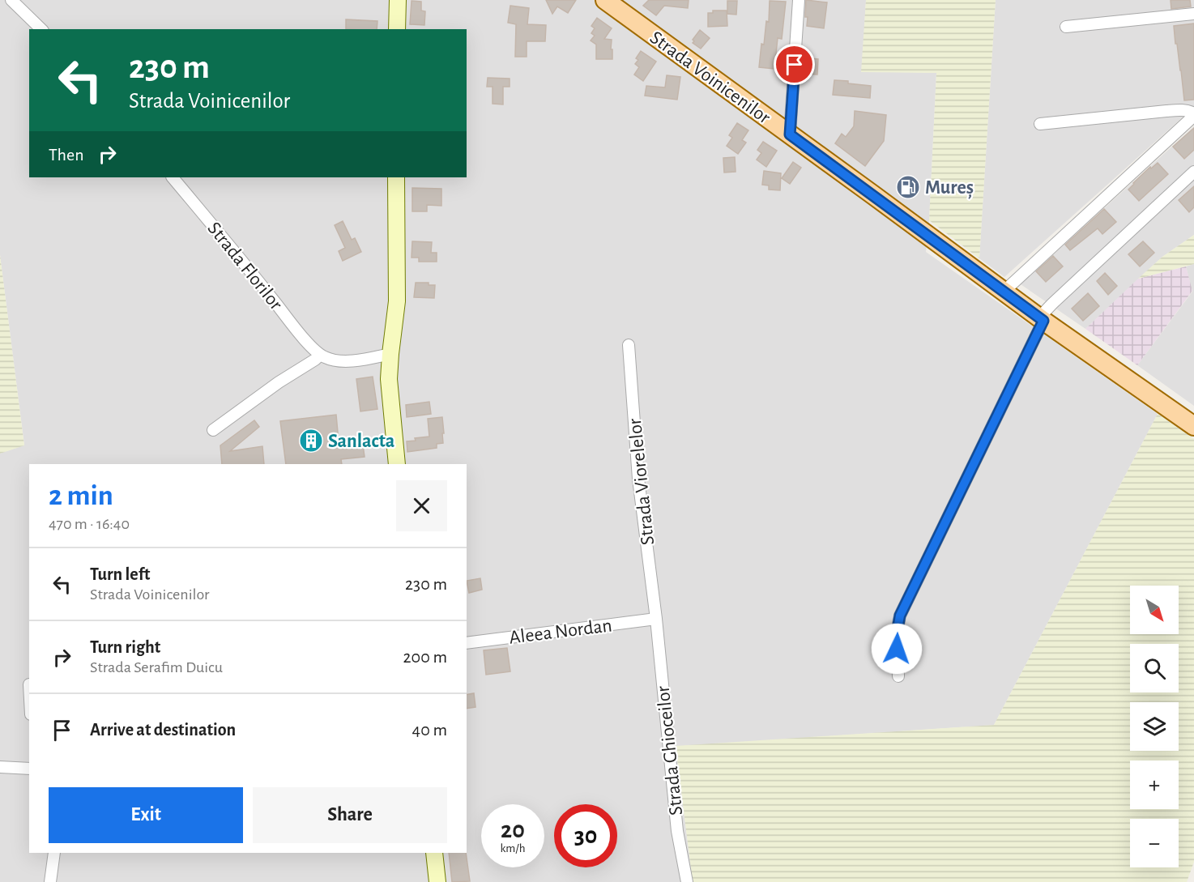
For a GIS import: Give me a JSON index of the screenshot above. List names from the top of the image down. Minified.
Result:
{"streets":{"main road":["Strada Voinicenilor"],"street":["Strada Florilor","Strada Viorelelor","Aleea Nordan","Strada Ghioceilor"]},"crossings":[["Strada Viorelelor","Aleea Nordan"],["Strada Viorelelor","Strada Ghioceilor"],["Aleea Nordan","Strada Ghioceilor"]],"places":{"fuel station":["Mureș"],"building":["Sanlacta"]},"north":"bottom right","page":{"turn":["230 m","Strada Voinicenilor"],"then":"Then","heading":["2 min","470 m · 16:40"],"list":[{"name":"Turn left","note":"Strada Voinicenilor","value":"230 m"},{"name":"Turn right","note":"Strada Serafim Duicu","value":"200 m"},{"name":"Arrive at destination","value":"40 m"}],"map_buttons":["+","−"],"buttons":["Exit","Share"],"speed":"20 km/h","limit":"30"}}
